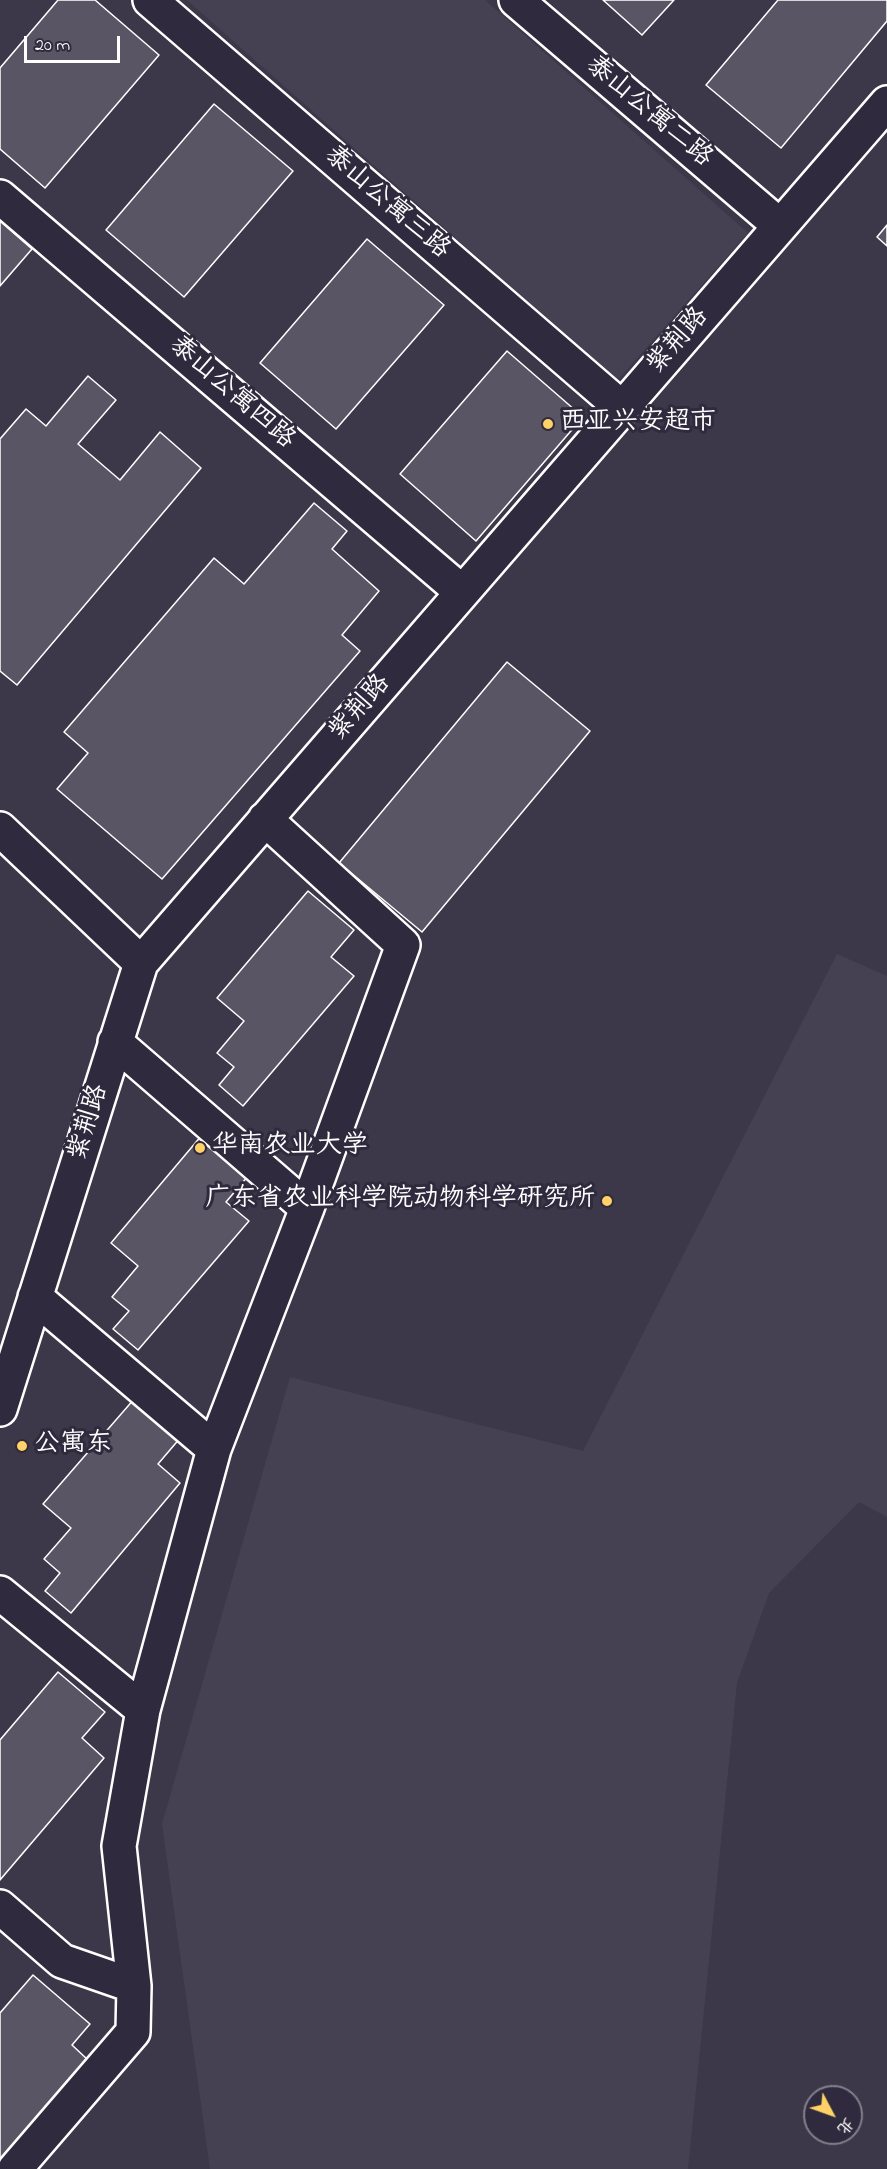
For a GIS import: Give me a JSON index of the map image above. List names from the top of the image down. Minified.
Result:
{"streets":{"lane":["泰山公寓二路","泰山公寓三路","紫荆路","泰山公寓四路"]},"crossings":[["泰山公寓二路","紫荆路"],["泰山公寓三路","紫荆路"],["紫荆路","泰山公寓四路"]],"places":["西亚兴安超市","华南农业大学","广东省农业科学院动物科学研究所","公寓东"],"scale_bar":"20 m","north":"bottom right"}
